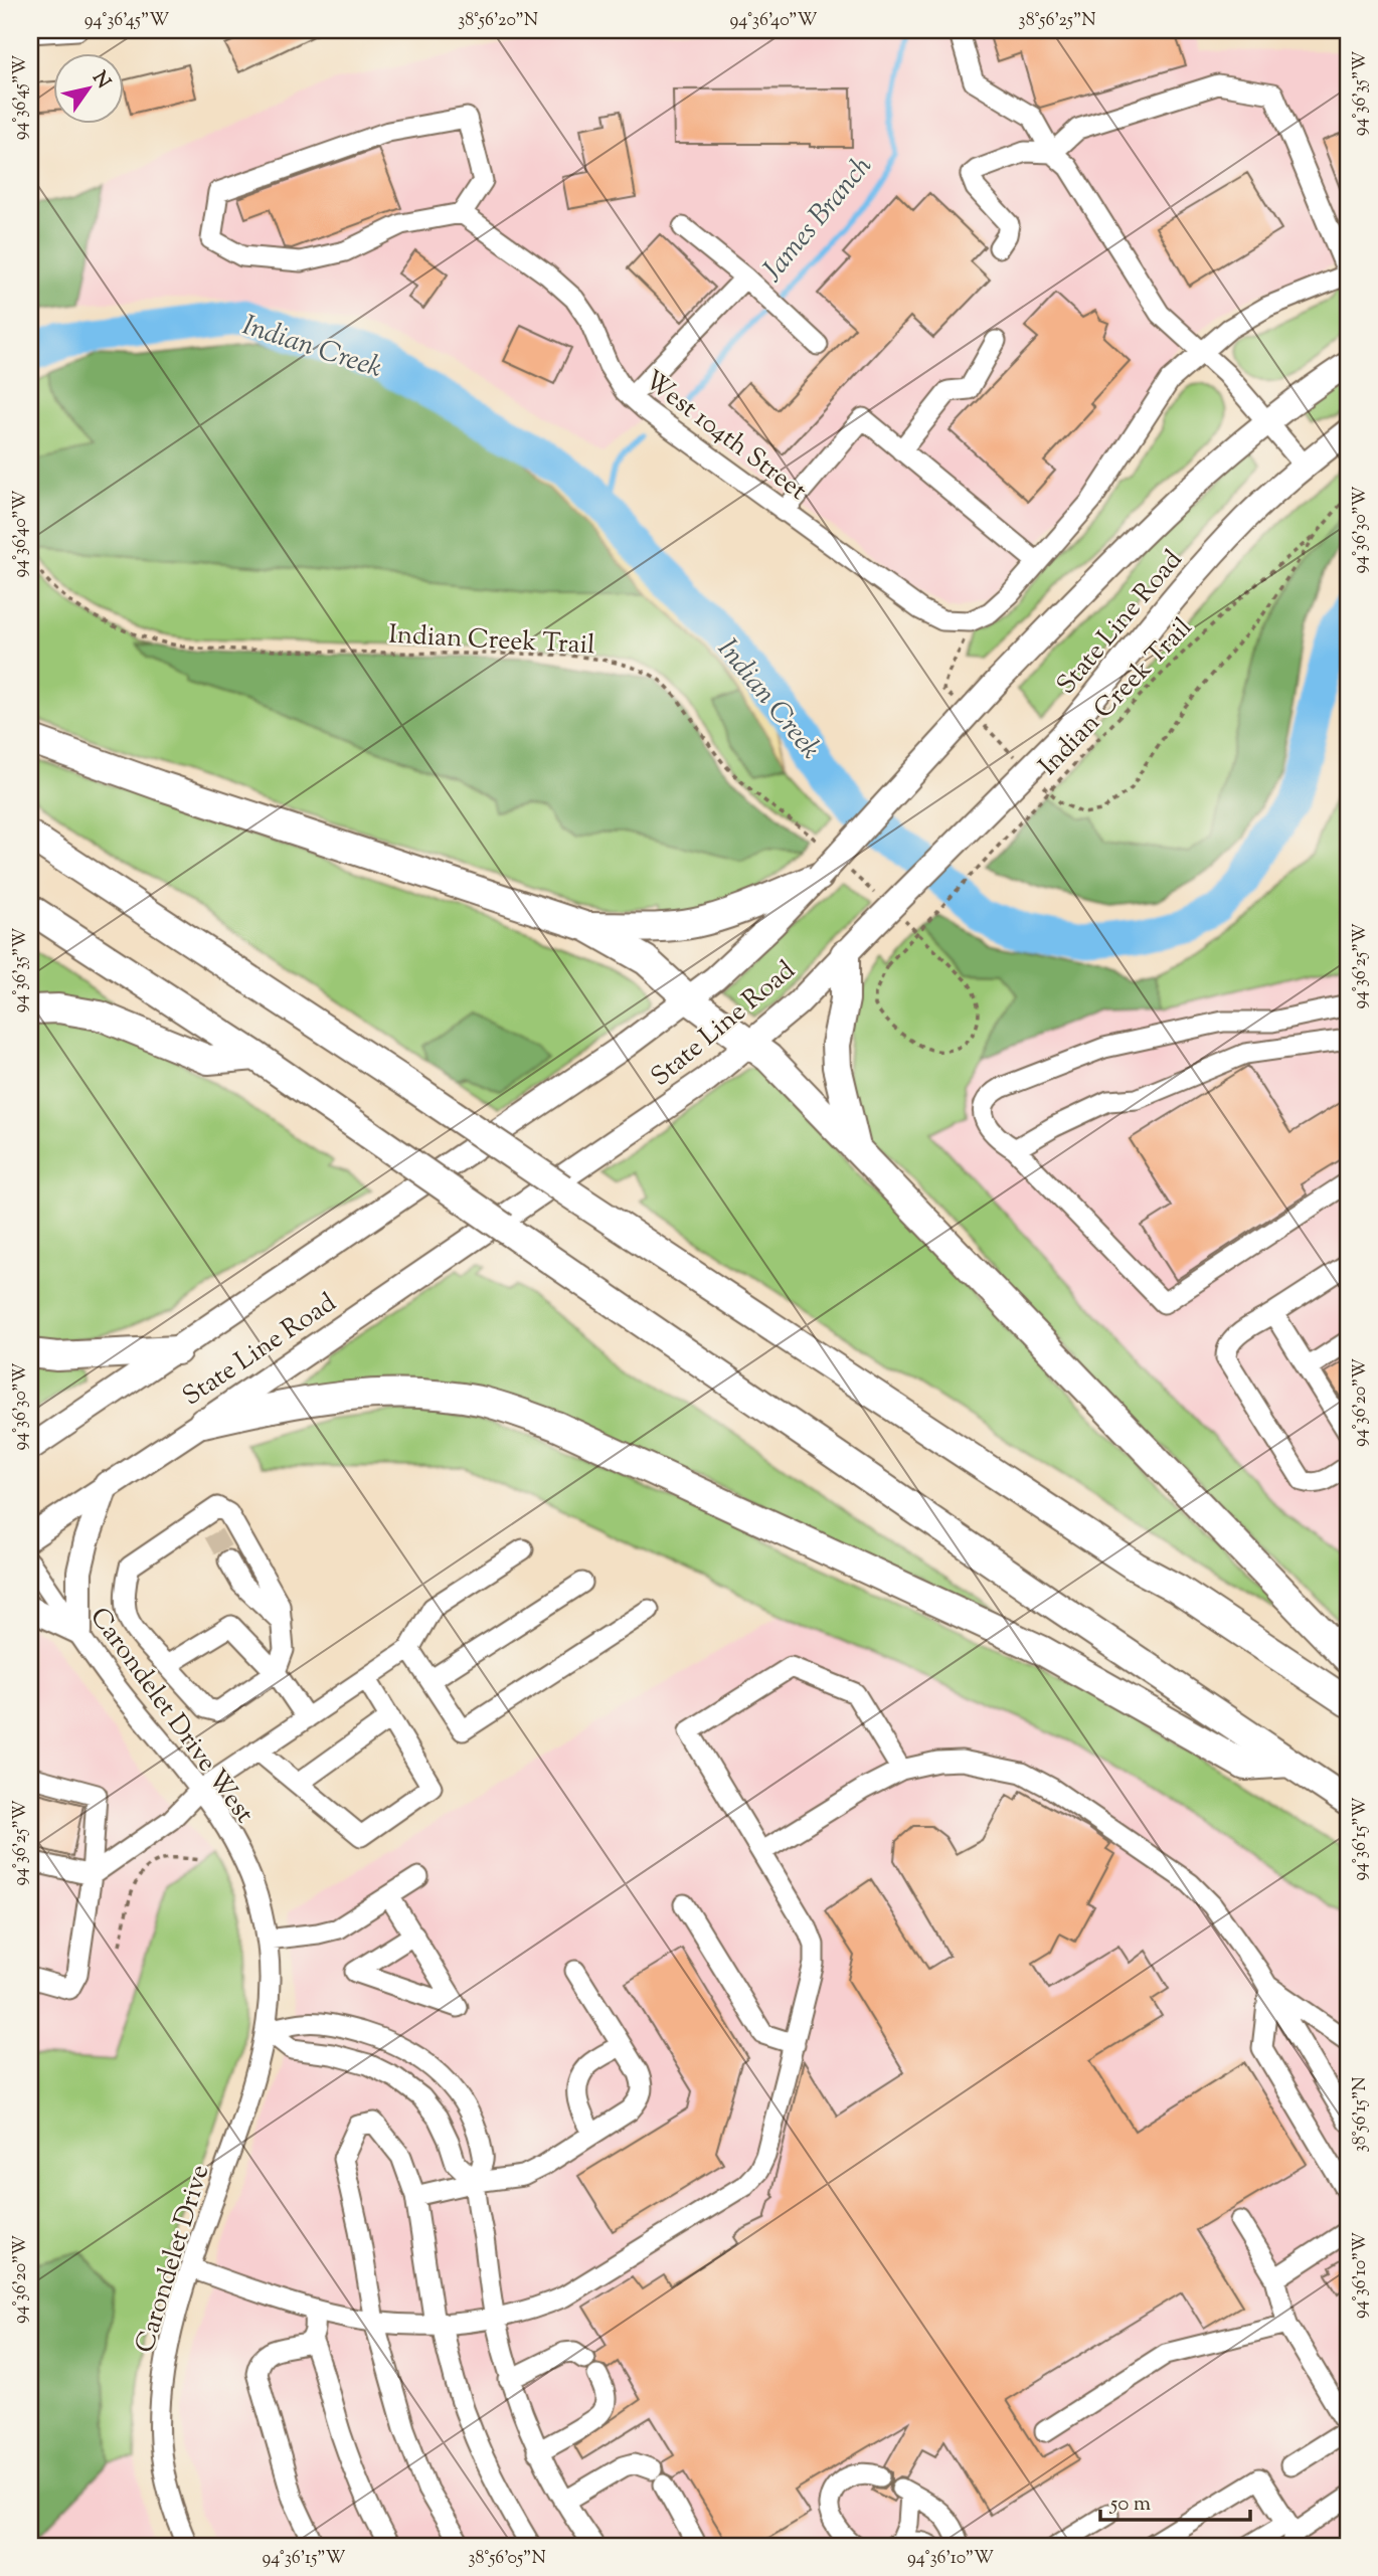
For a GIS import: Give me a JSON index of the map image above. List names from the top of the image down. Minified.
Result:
{"streets":{"main road":["State Line Road"],"street":["West 104th Street","Carondelet Drive West","Carondelet Drive"],"path":["Indian Creek Trail"]},"crossings":[["Carondelet Drive West","Carondelet Drive"]],"water":["James Branch","Indian Creek"],"scale_bar":"50 m","north":"top right","coordinates":["94°36'45\"W","38°56'20\"N","94°36'40\"W","38°56'25\"N","94°36'35\"W","94°36'30\"W","94°36'25\"W","94°36'20\"W","94°36'15\"W","38°56'15\"N","94°36'10\"W","38°56'05\"N"]}
